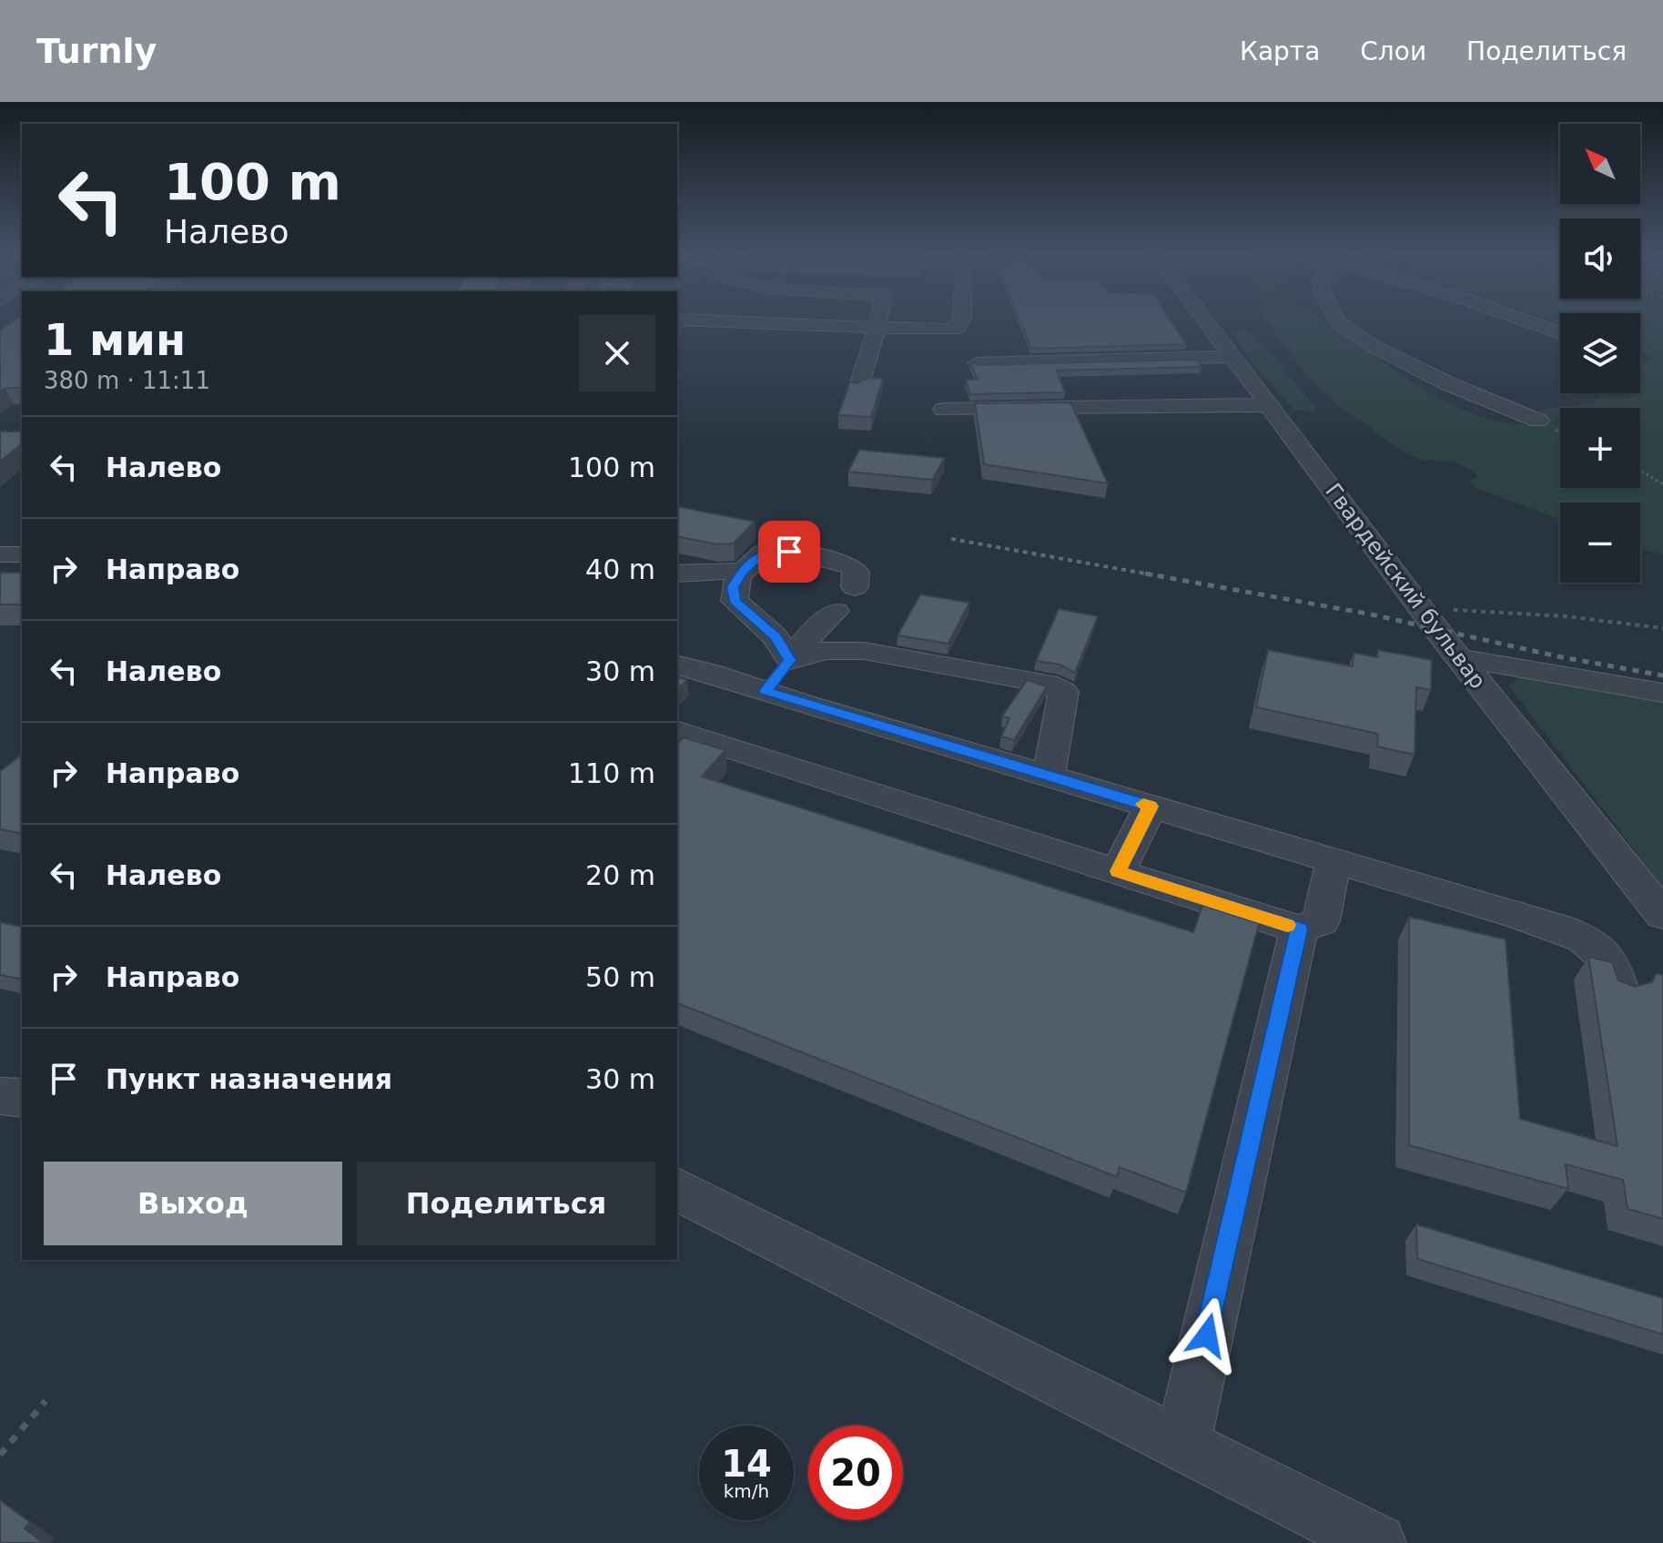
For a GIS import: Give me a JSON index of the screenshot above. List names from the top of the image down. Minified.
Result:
{"streets":{"street":["Гвардейский бульвар"]},"north":"top left","page":{"header":"Turnly","nav":["Карта","Слои","Поделиться"],"map_buttons":["+","−"],"turn":["100 m","Налево"],"heading":["1 мин","380 m · 11:11"],"list":[{"name":"Налево","value":"100 m"},{"name":"Направо","value":"40 m"},{"name":"Налево","value":"30 m"},{"name":"Направо","value":"110 m"},{"name":"Налево","value":"20 m"},{"name":"Направо","value":"50 m"},{"name":"Пункт назначения","value":"30 m"}],"buttons":["Выход","Поделиться"],"speed":"14 km/h","limit":"20"}}
